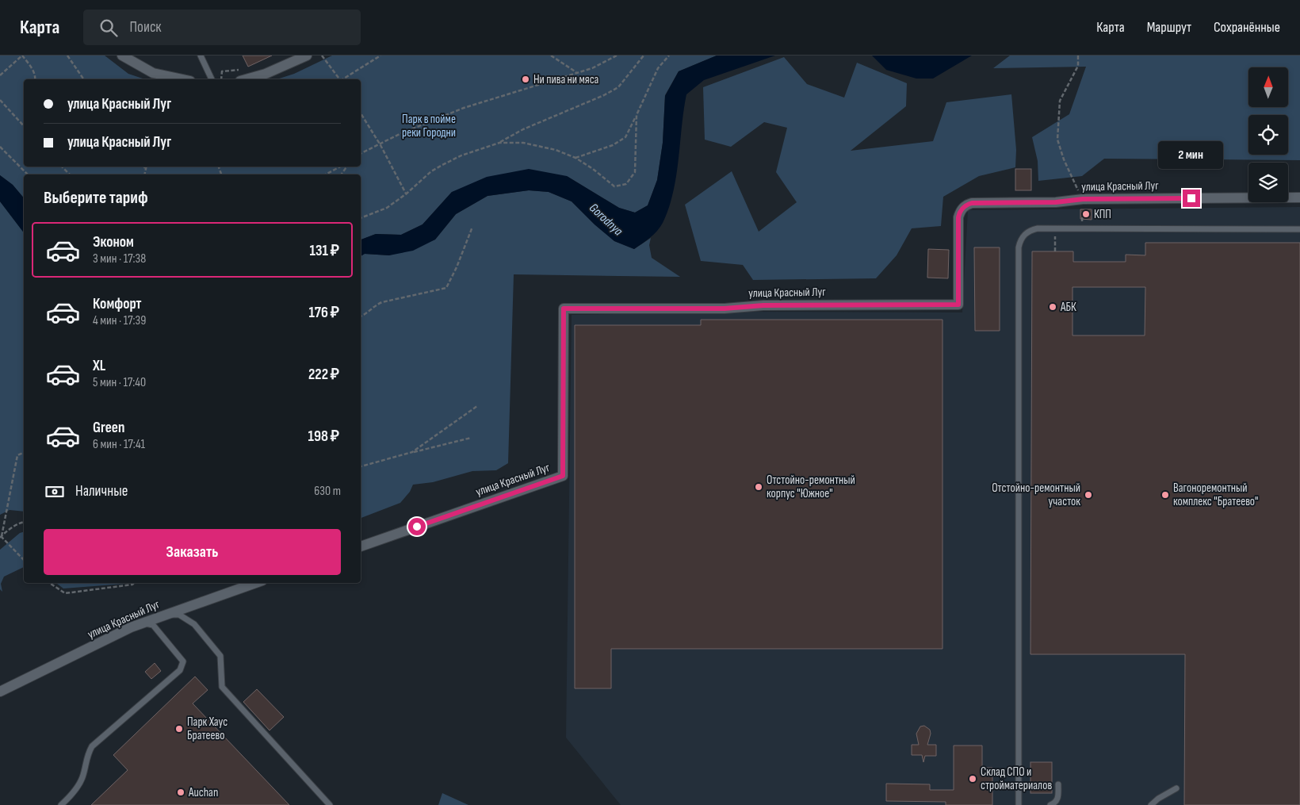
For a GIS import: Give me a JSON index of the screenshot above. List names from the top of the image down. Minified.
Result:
{"streets":{"street":["улица Красный Луг"]},"water":["Gorodnya"],"parks":["Парк в пойме реки Городни"],"places":["Ни пива ни мяса","КПП","АБК","Отстойно-ремонтный корпус \"Южное\"","Отстойно-ремонтный участок","Вагоноремонтный комплекс \"Братеево\"","Парк Хаус Братеево","Склад СПО и стройматериалов","Auchan"],"north":"top","page":{"header":"Карта","search":"Поиск","nav":["Карта","Маршрут","Сохранённые"],"banner":["улица Красный Луг","улица Красный Луг"],"bubble":"2 мин","heading":"Выберите тариф","list":[{"name":"Эконом","note":"3 мин · 17:38","value":"131 ₽"},{"name":"Комфорт","note":"4 мин · 17:39","value":"176 ₽"},{"name":"XL","note":"5 мин · 17:40","value":"222 ₽"},{"name":"Green","note":"6 мин · 17:41","value":"198 ₽"}],"pay":["Наличные","630 m"],"buttons":"Заказать"}}
